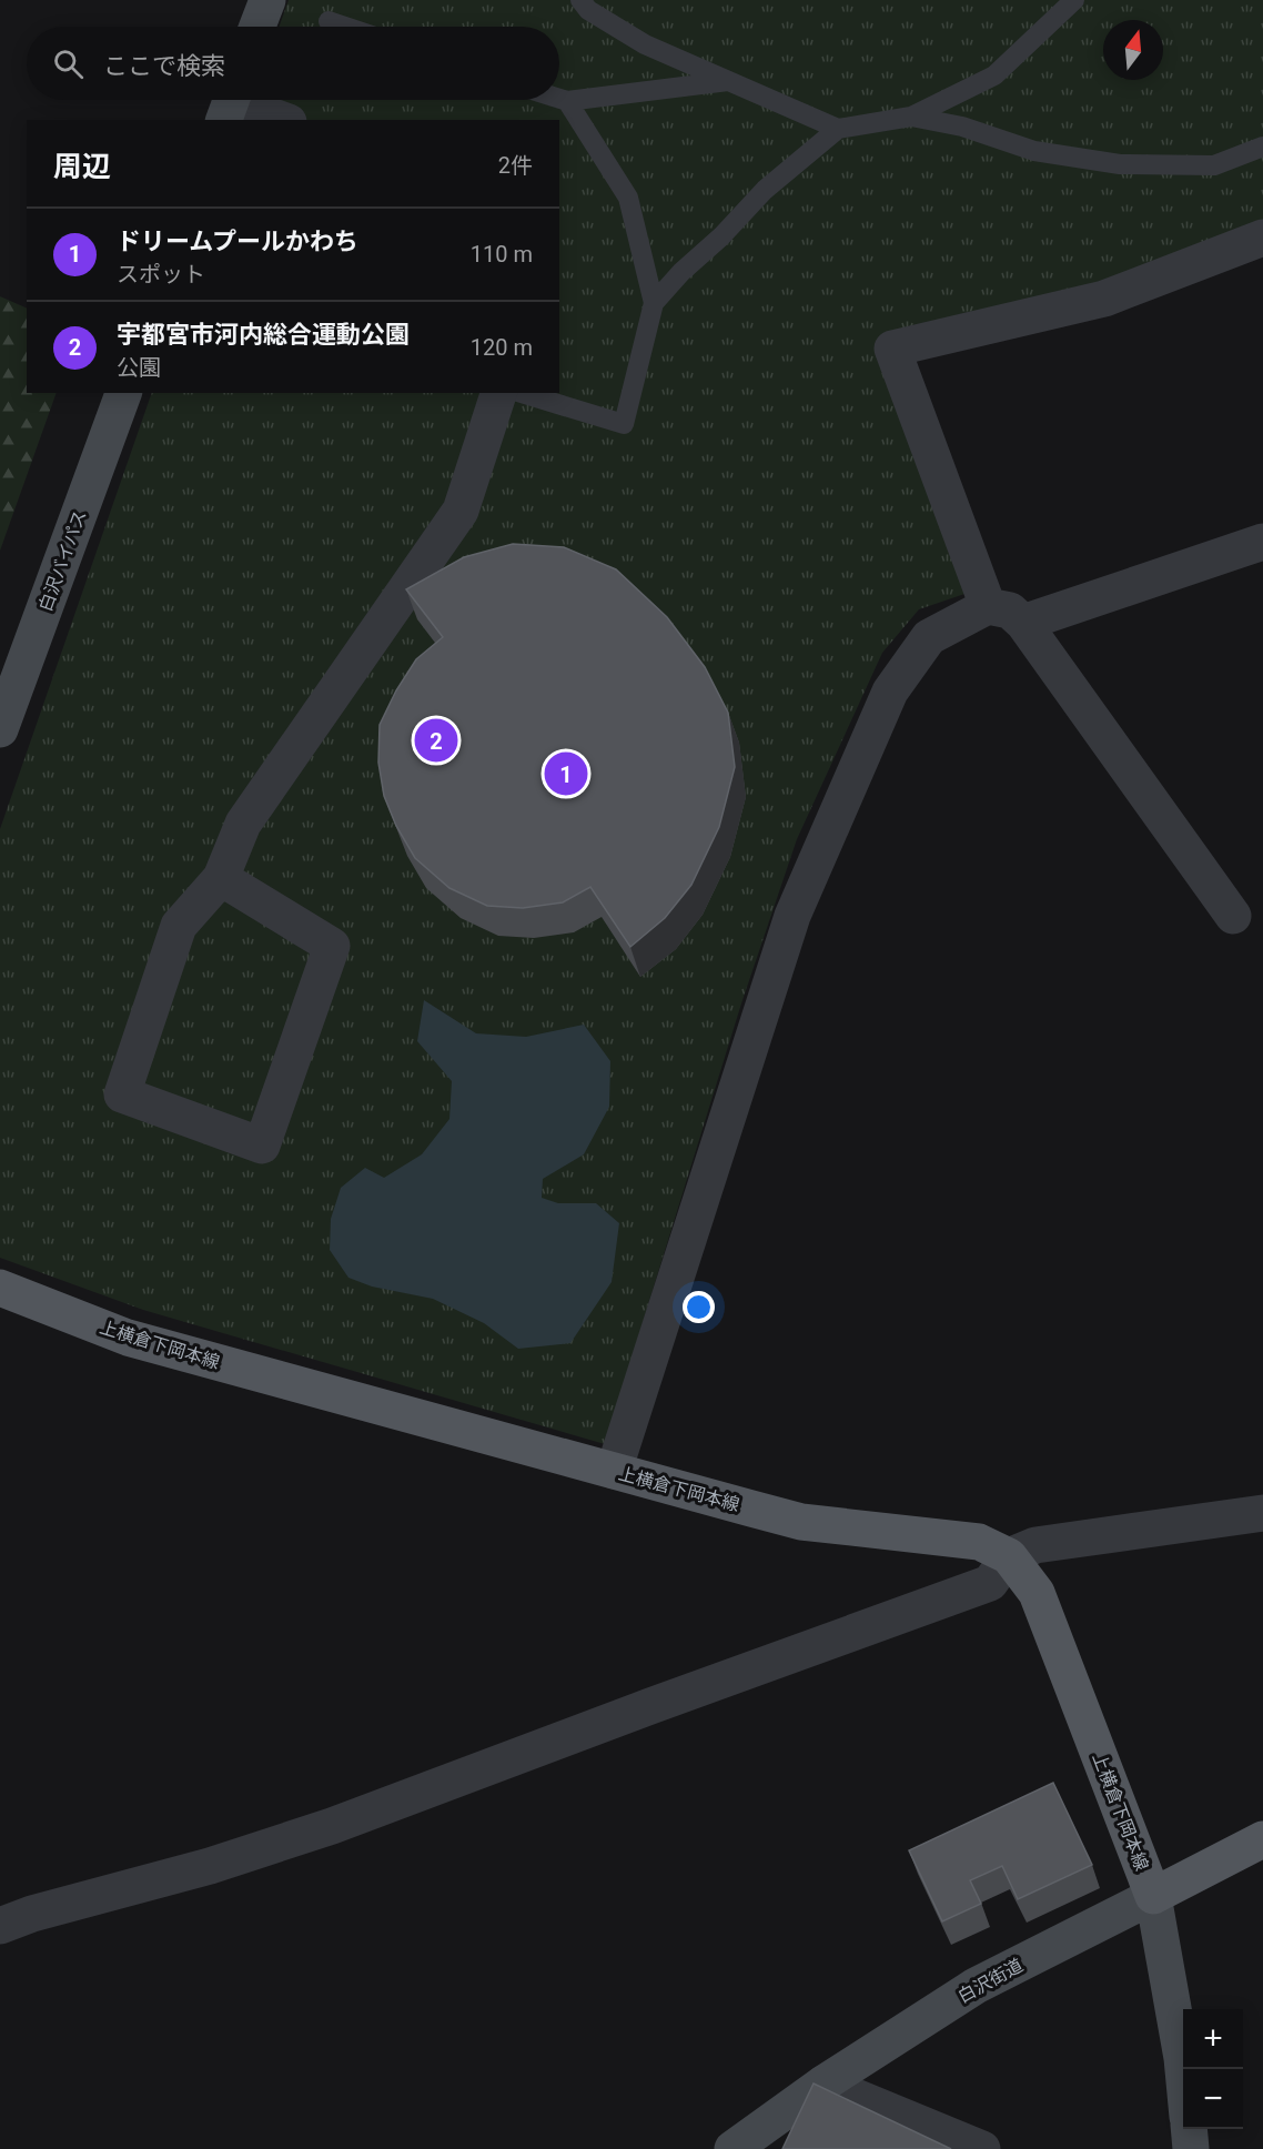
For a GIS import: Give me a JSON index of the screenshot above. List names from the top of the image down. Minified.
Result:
{"streets":{"main road":["上横倉下岡本線","白沢街道"],"street":["白沢バイパス"]},"crossings":[["上横倉下岡本線","白沢街道"]],"north":"top","page":{"search":"ここで検索","heading":["周辺","2件"],"list":[{"mark":"1","name":"ドリームプールかわち","note":"スポット","value":"110 m"},{"mark":"2","name":"宇都宮市河内総合運動公園","note":"公園","value":"120 m"}],"pins":["2","1"],"map_buttons":["+","−"]}}
